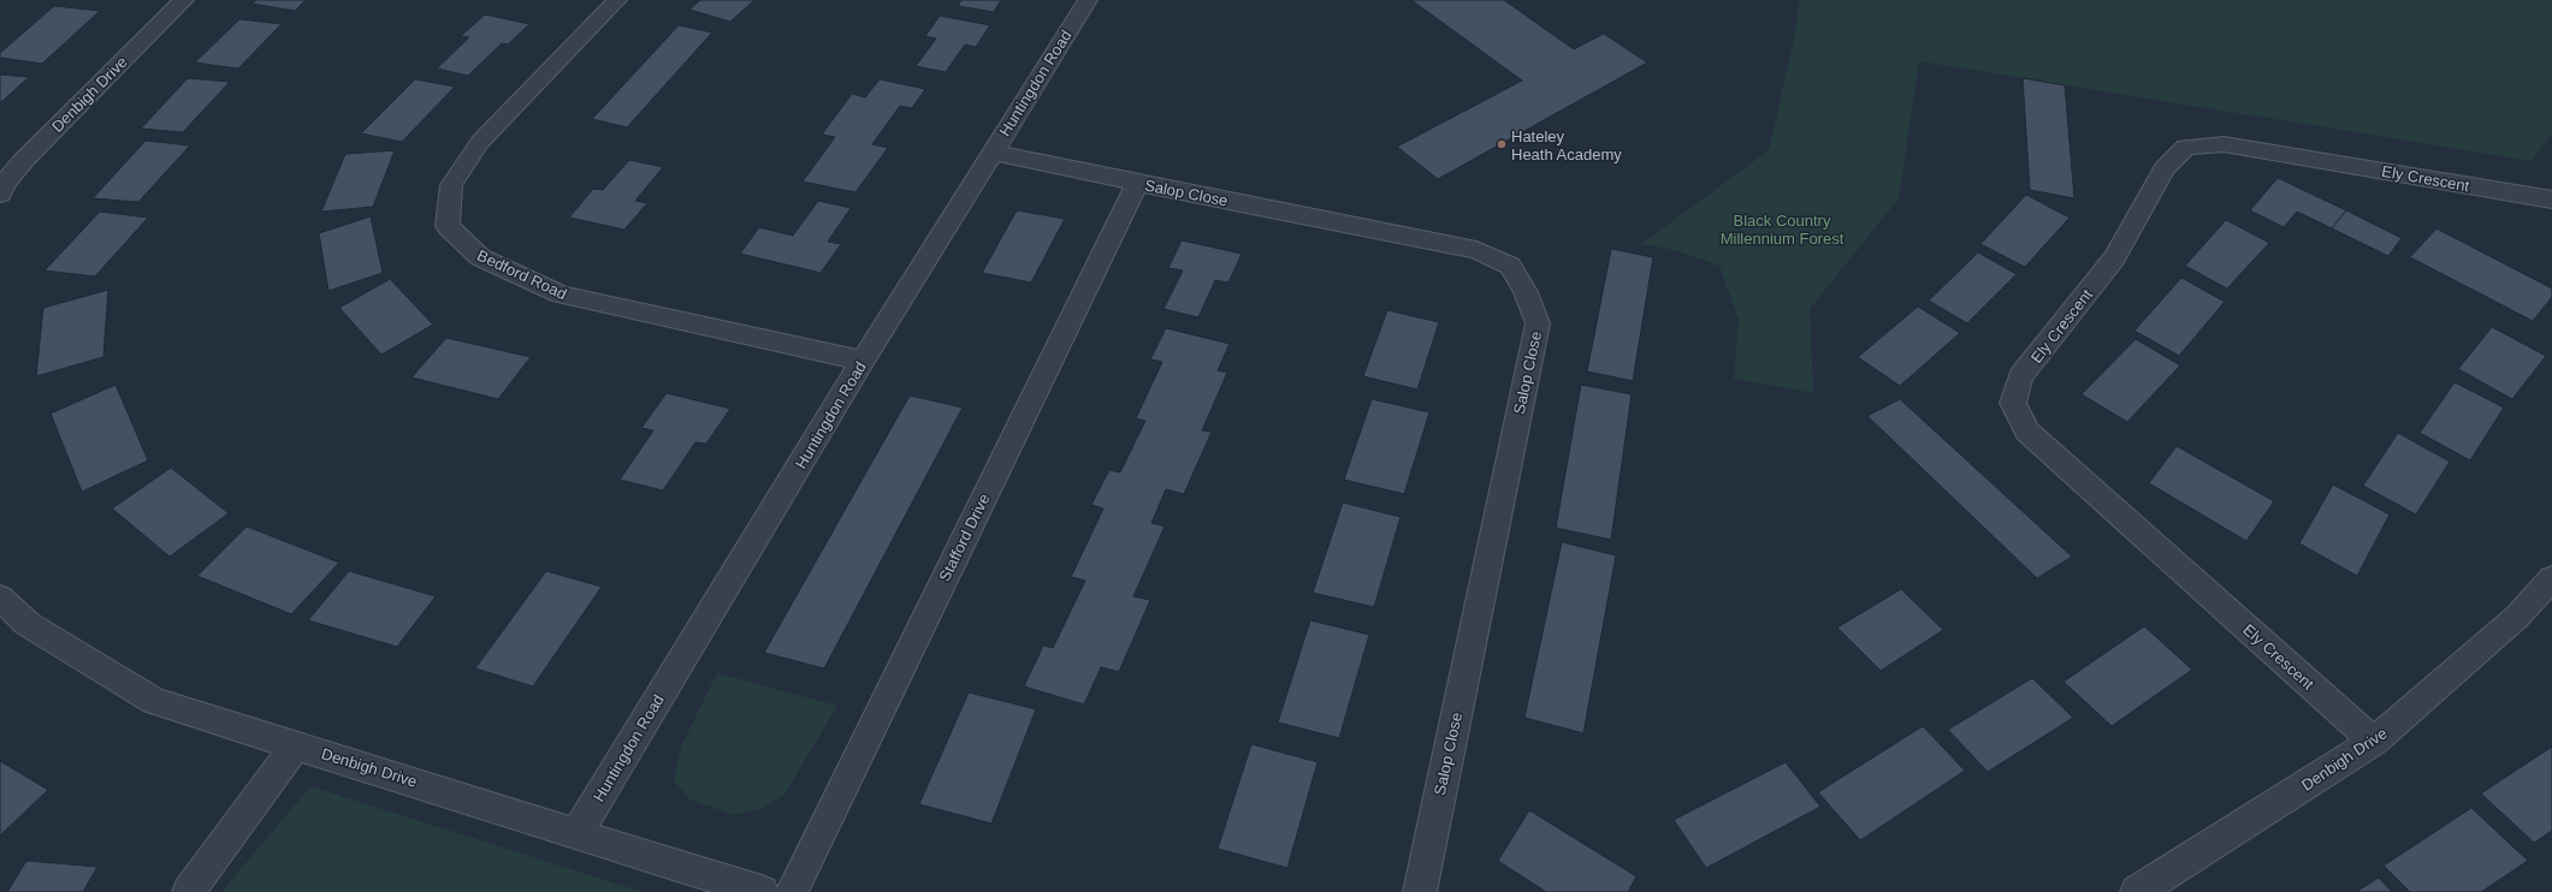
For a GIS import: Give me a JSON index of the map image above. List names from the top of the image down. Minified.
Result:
{"streets":{"street":["Huntingdon Road","Denbigh Drive","Ely Crescent","Salop Close","Bedford Road","Stafford Drive"]},"crossings":[["Huntingdon Road","Denbigh Drive"],["Huntingdon Road","Salop Close"],["Huntingdon Road","Bedford Road"],["Denbigh Drive","Ely Crescent"],["Salop Close","Stafford Drive"]],"parks":["Black Country Millennium Forest"],"places":["Hateley Heath Academy"]}
